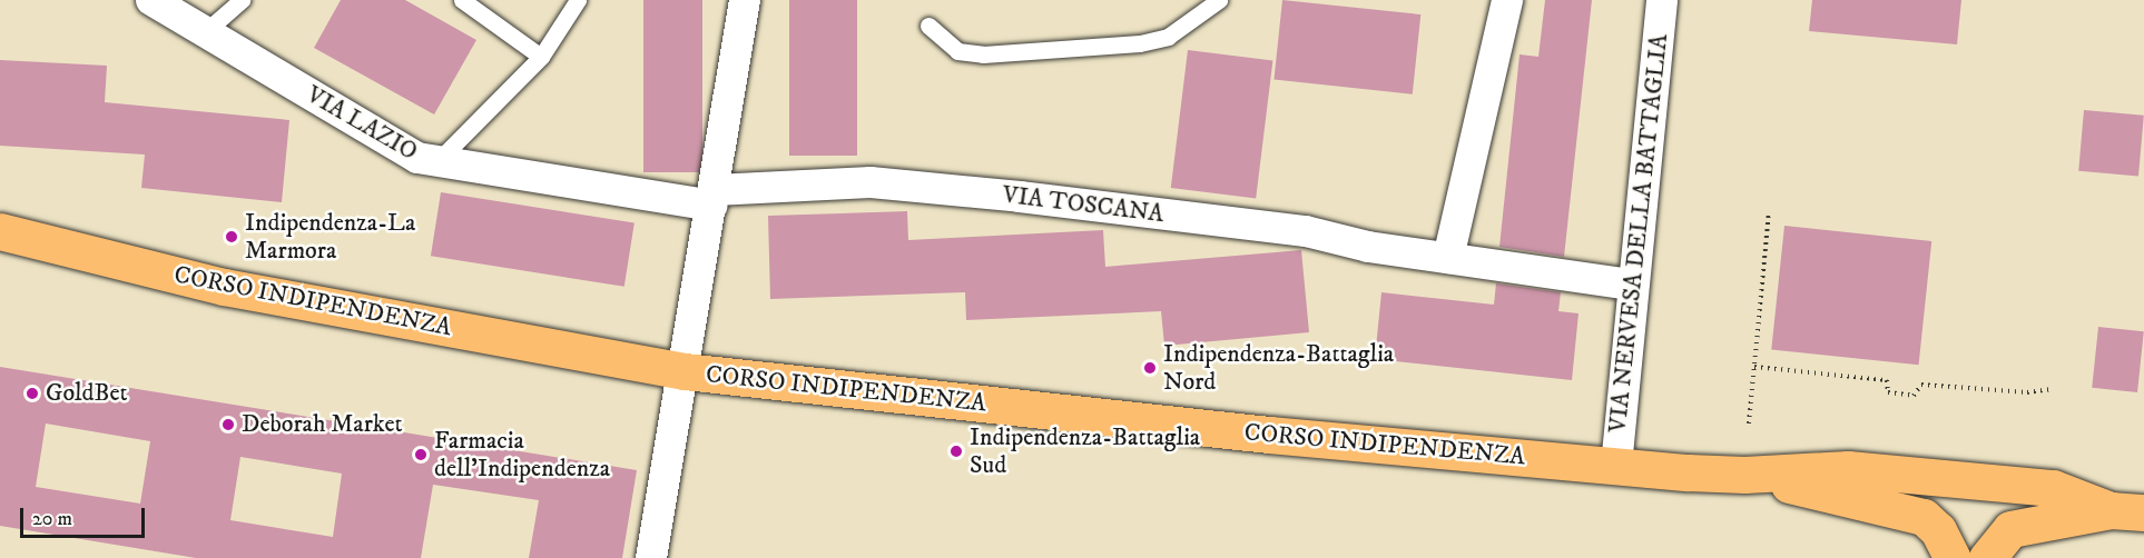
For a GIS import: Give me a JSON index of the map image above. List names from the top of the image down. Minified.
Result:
{"streets":{"main road":["CORSO INDIPENDENZA"],"street":["VIA LAZIO","VIA TOSCANA","VIA NERVESA DELLA BATTAGLIA"]},"crossings":[["VIA LAZIO","VIA TOSCANA"],["VIA TOSCANA","VIA NERVESA DELLA BATTAGLIA"],["VIA NERVESA DELLA BATTAGLIA","CORSO INDIPENDENZA"]],"places":["Indipendenza-La Marmora","Indipendenza-Battaglia Nord","GoldBet","Deborah Market","Indipendenza-Battaglia Sud","Farmacia dell'Indipendenza"],"scale_bar":"20 m"}
